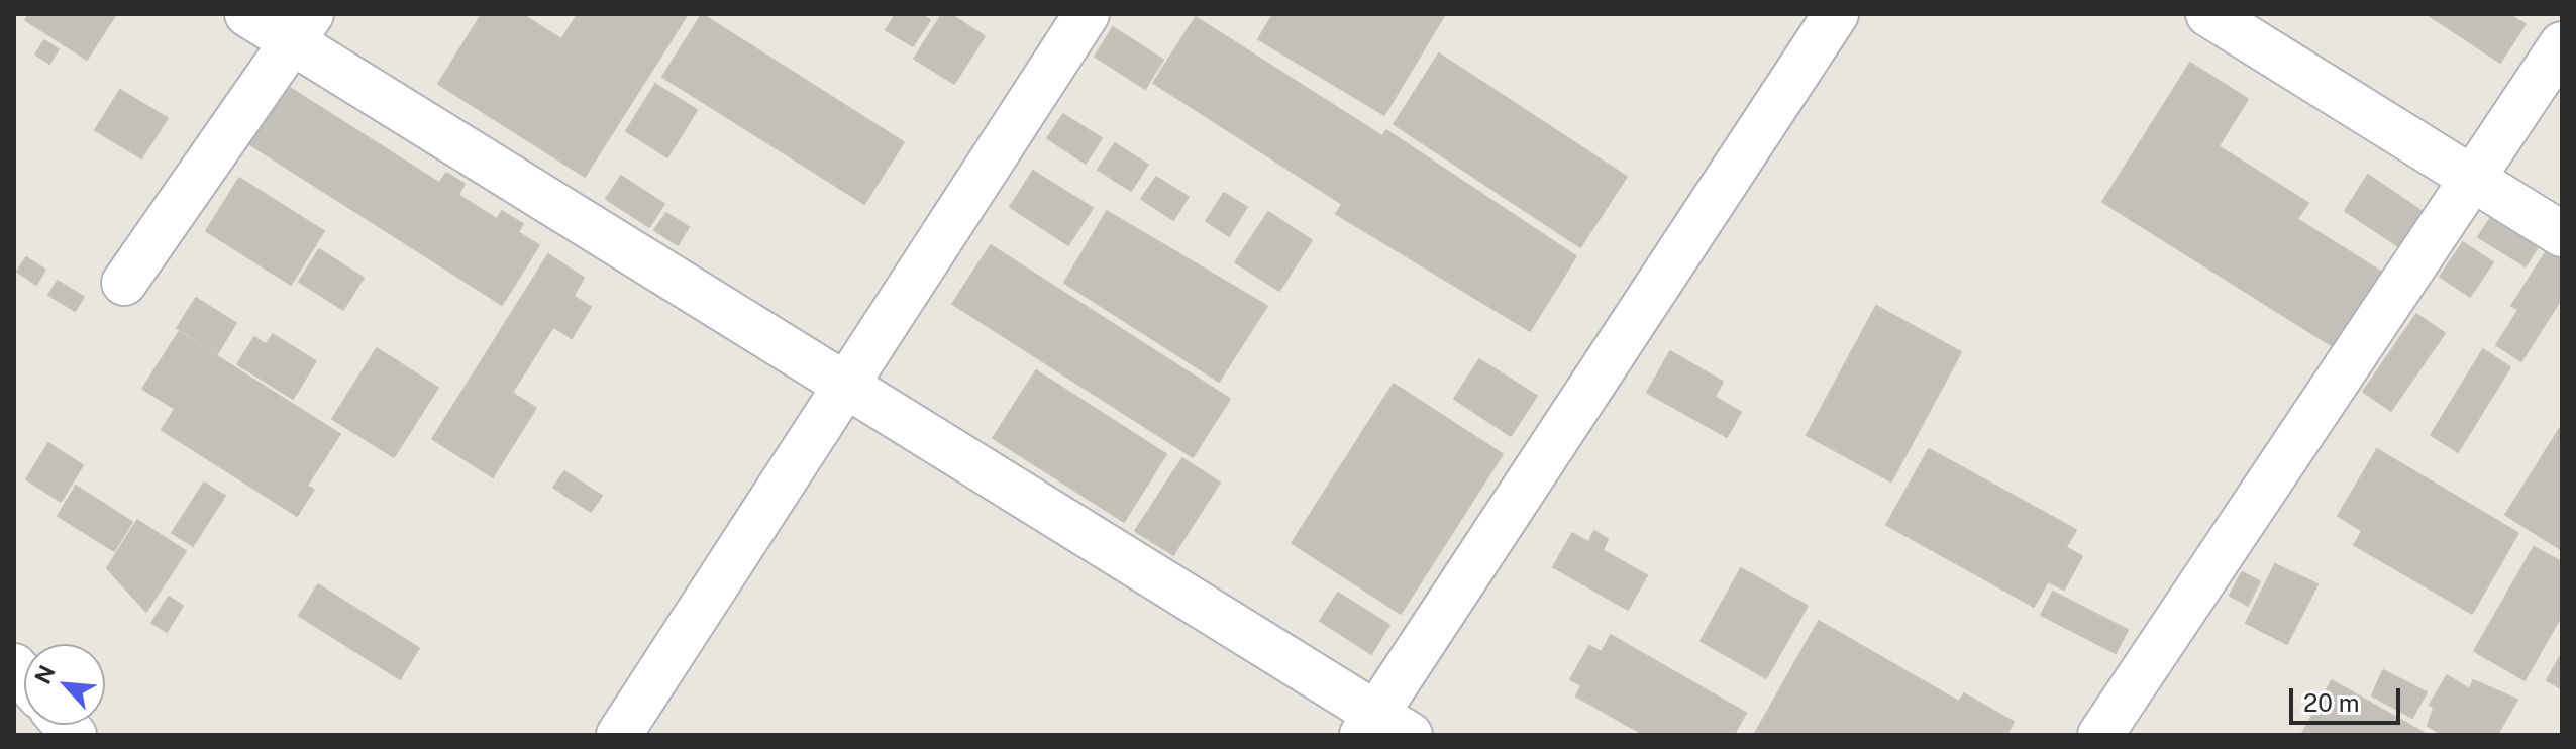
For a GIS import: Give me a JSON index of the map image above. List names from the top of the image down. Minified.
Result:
{"scale_bar":"20 m","north":"top left"}
